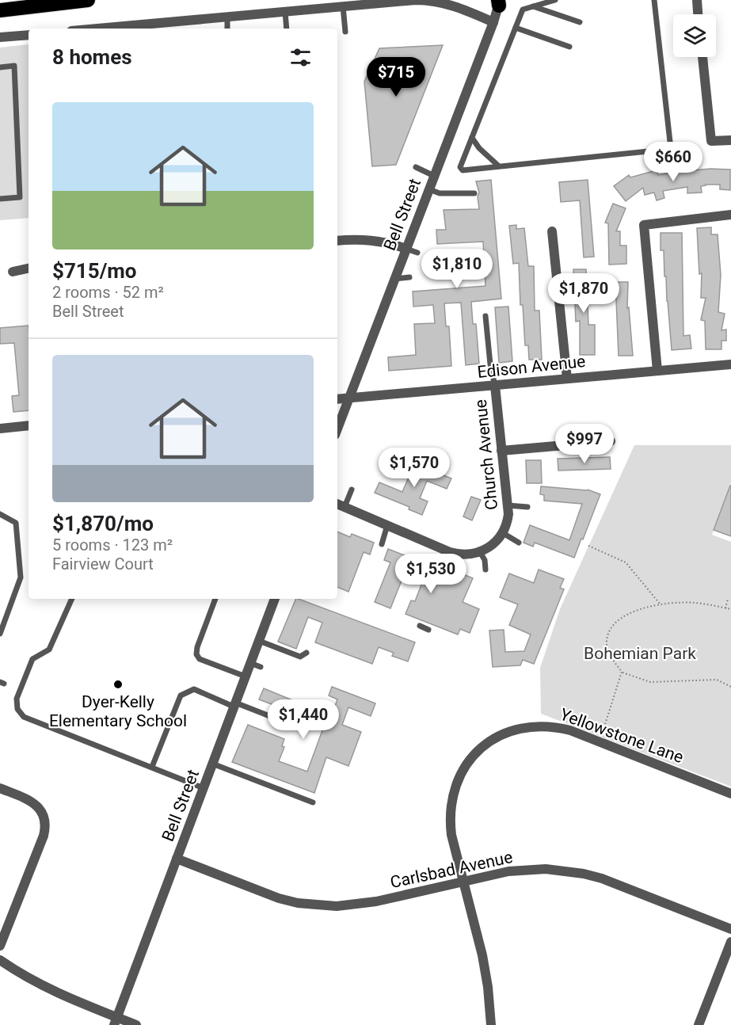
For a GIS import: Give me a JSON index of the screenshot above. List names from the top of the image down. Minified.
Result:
{"streets":{"street":["Bell Street","Edison Avenue","Church Avenue","Yellowstone Lane","Carlsbad Avenue"]},"crossings":[["Bell Street","Edison Avenue"],["Bell Street","Carlsbad Avenue"],["Edison Avenue","Church Avenue"],["Yellowstone Lane","Carlsbad Avenue"]],"parks":["Bohemian Park"],"places":["Dyer-Kelly Elementary School"],"page":{"heading":"8 homes","price":["$715","$660","$1,810","$1,870","$997","$1,570","$1,530","$1,440"],"list":[{"name":"$715/mo","note":"2 rooms · 52 m² · Bell Street"},{"name":"$1,870/mo","note":"5 rooms · 123 m² · Fairview Court"}]}}
